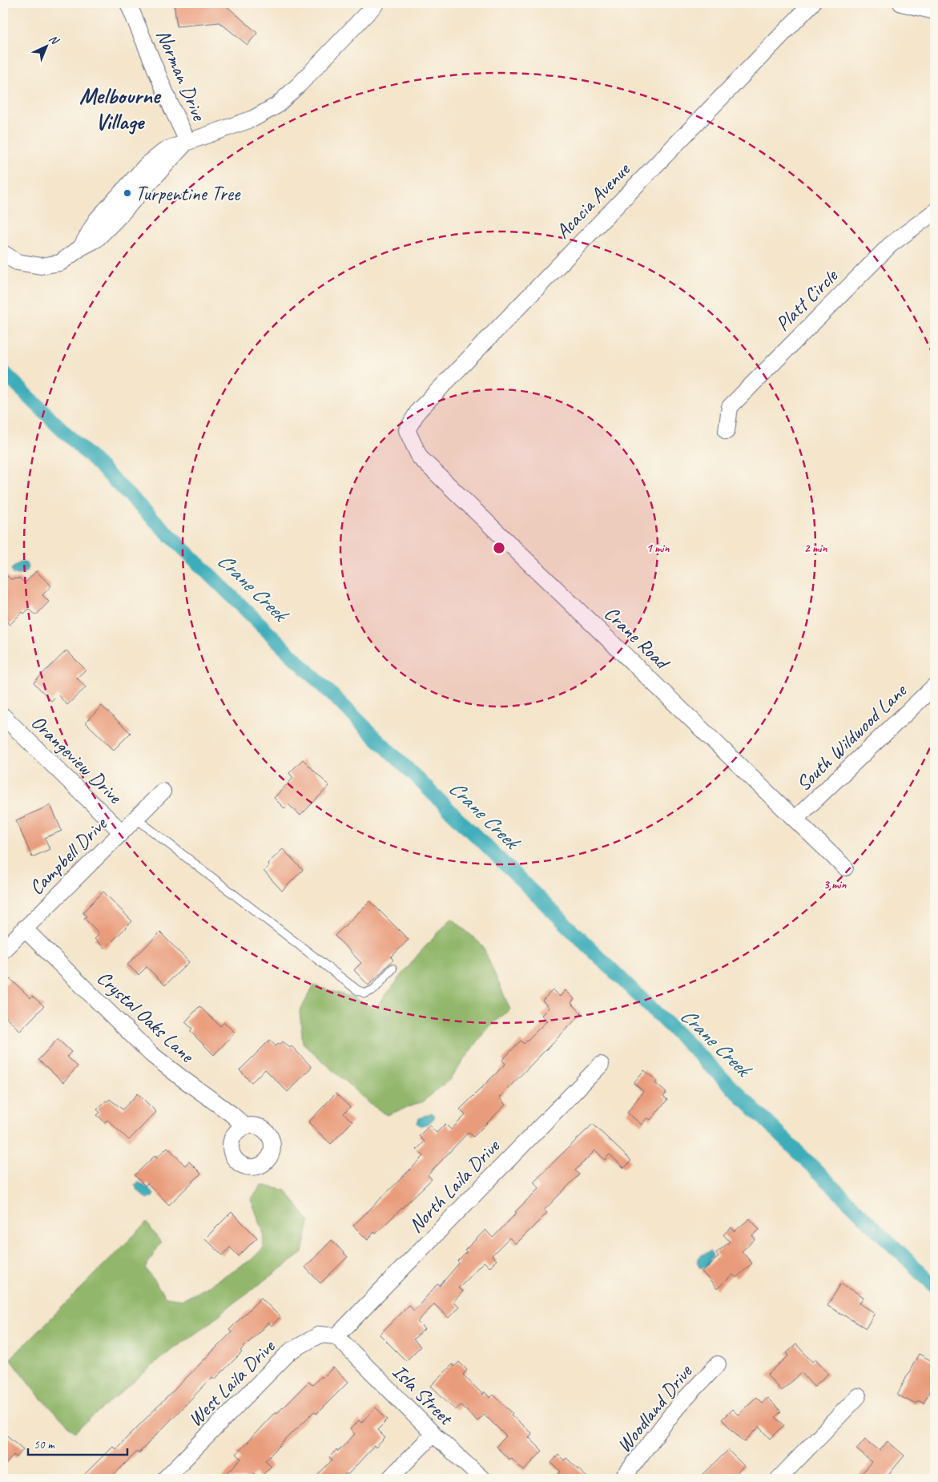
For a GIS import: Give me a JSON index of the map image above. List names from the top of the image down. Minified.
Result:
{"streets":{"street":["Norman Drive","Acacia Avenue","Platt Circle","Crane Road","South Wildwood Lane","Orangeview Drive","Campbell Drive","Crystal Oaks Lane","North Laila Drive","West Laila Drive","Isla Street","Woodland Drive"]},"crossings":[["Acacia Avenue","Crane Road"],["Crane Road","South Wildwood Lane"],["Orangeview Drive","Campbell Drive"],["Campbell Drive","Crystal Oaks Lane"],["North Laila Drive","West Laila Drive"],["North Laila Drive","Isla Street"],["West Laila Drive","Isla Street"]],"districts":["Melbourne Village"],"water":["Crane Creek"],"places":["Turpentine Tree"],"scale_bar":"50 m","north":"top right","rings":["1 min","2 min","3 min"]}
